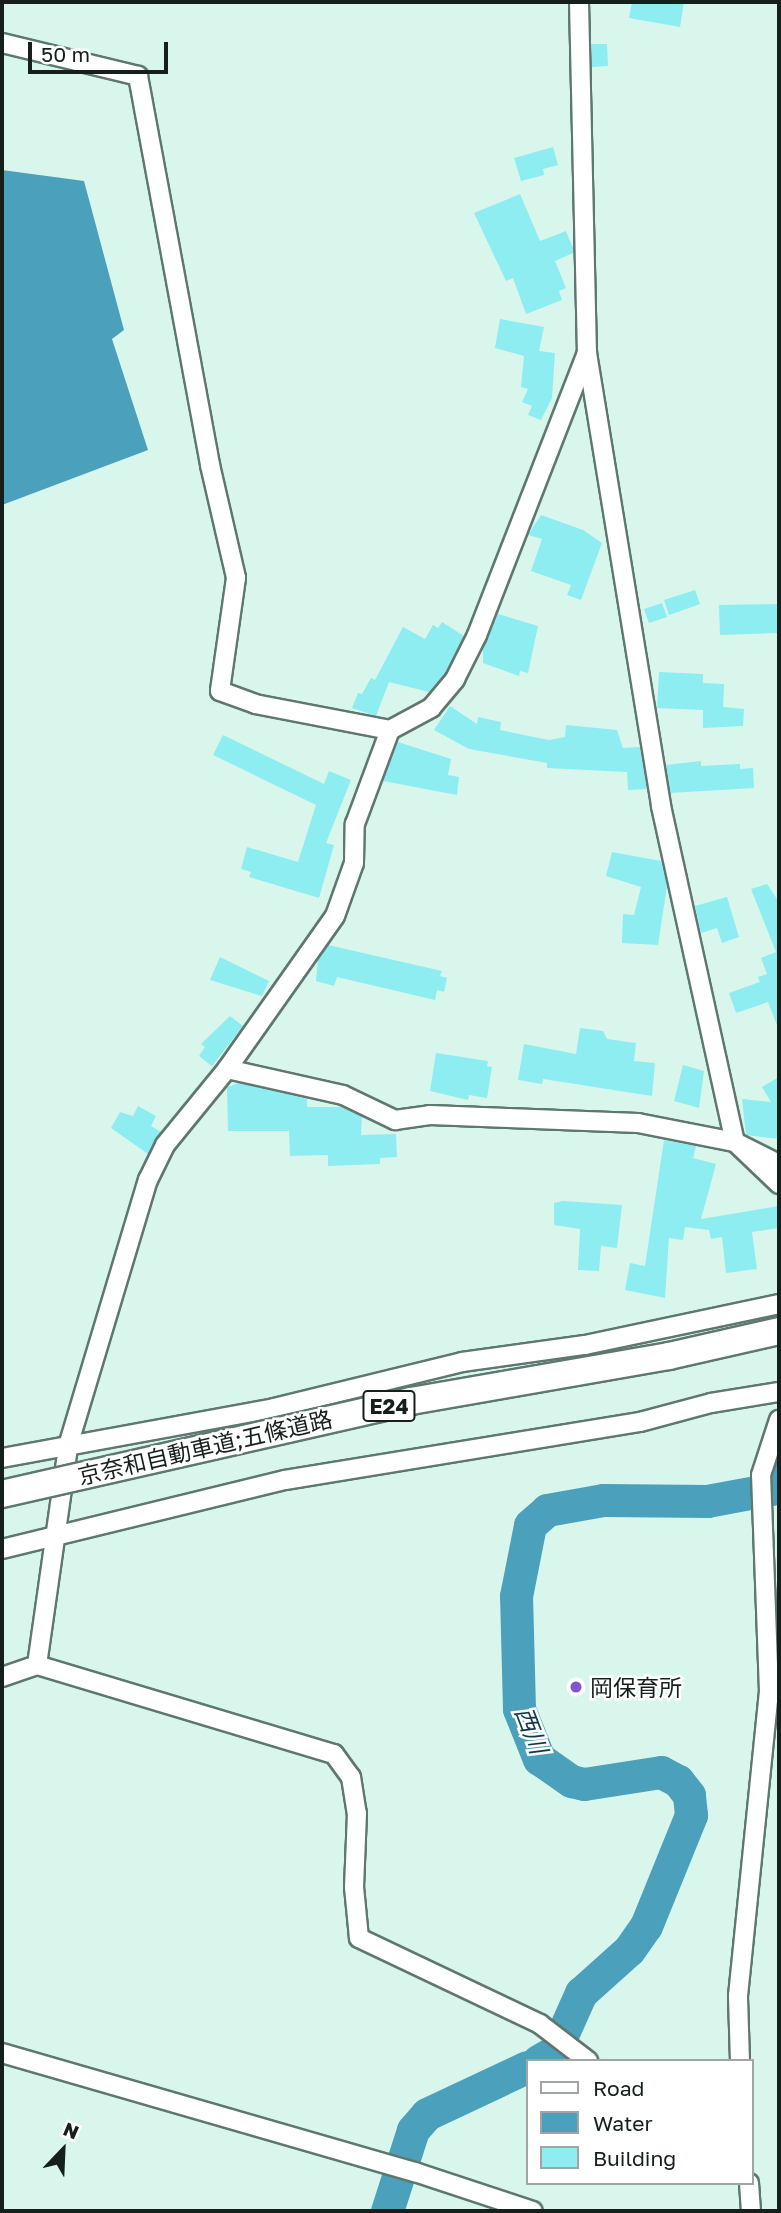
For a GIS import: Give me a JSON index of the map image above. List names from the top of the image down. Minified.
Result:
{"streets":{"highway":["E24","京奈和自動車道;五條道路"]},"water":["西川"],"places":["岡保育所"],"legend":["Road","Water","Building"],"scale_bar":"50 m","north":"top right"}
